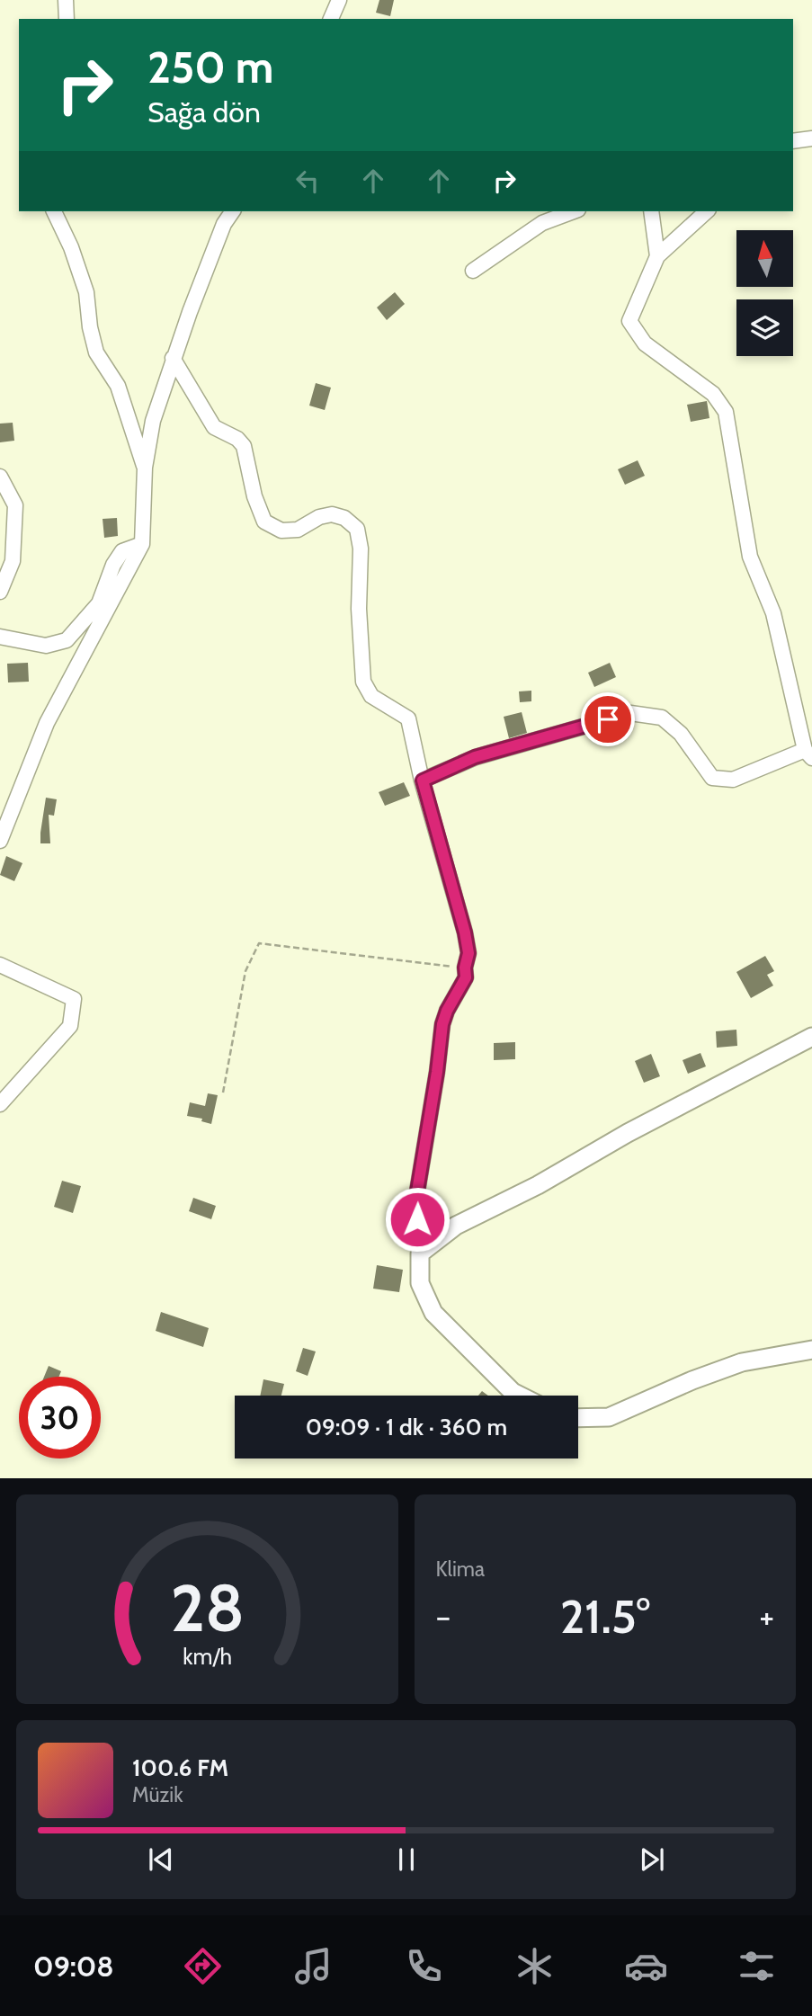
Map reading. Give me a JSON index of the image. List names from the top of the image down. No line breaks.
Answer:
{"north":"top","page":{"turn":["250 m","Sağa dön"],"limit":"30","trip":"09:09 · 1 dk · 360 m","tile":"Klima","heat":["−","21.5°","+"],"song":["100.6 FM","Müzik"],"tabs":"09:08","gauge":["28","km/h"]}}
